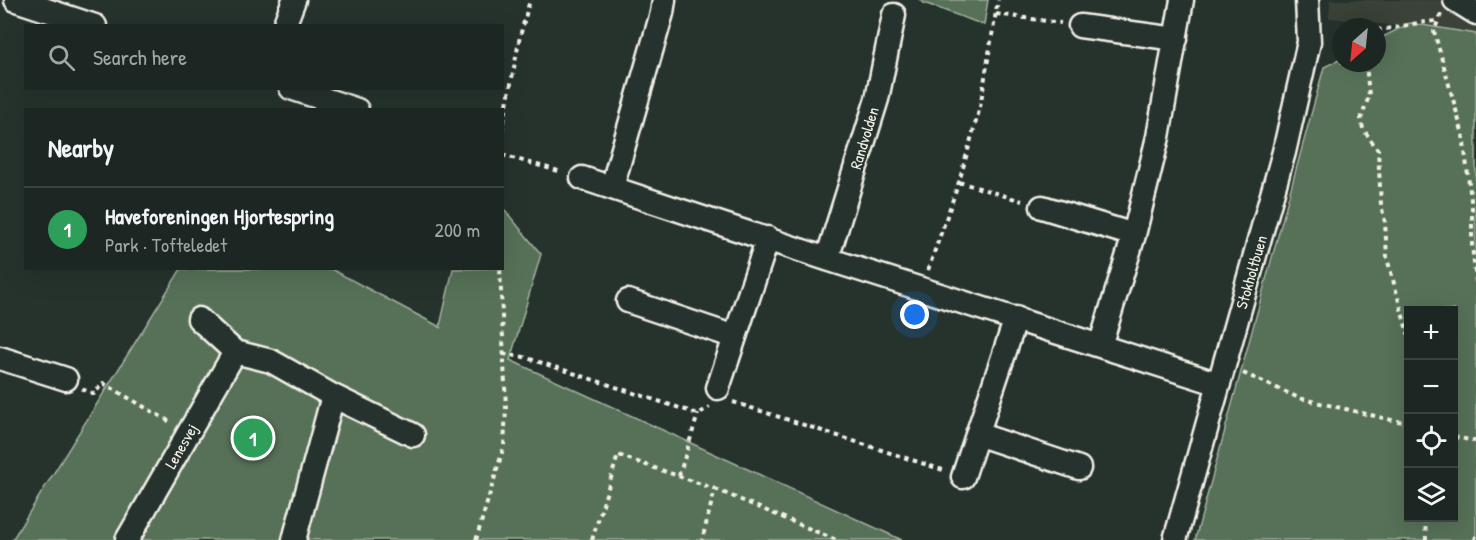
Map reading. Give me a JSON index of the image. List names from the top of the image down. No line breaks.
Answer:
{"streets":{"street":["Randvolden","Stokholtbuen","Lenesvej"]},"north":"bottom left","page":{"search":"Search here","heading":"Nearby","list":[{"mark":"1","name":"Haveforeningen Hjortespring","note":"Park · Tofteledet","value":"200 m"}],"map_buttons":["+","−"],"pins":"1"}}
